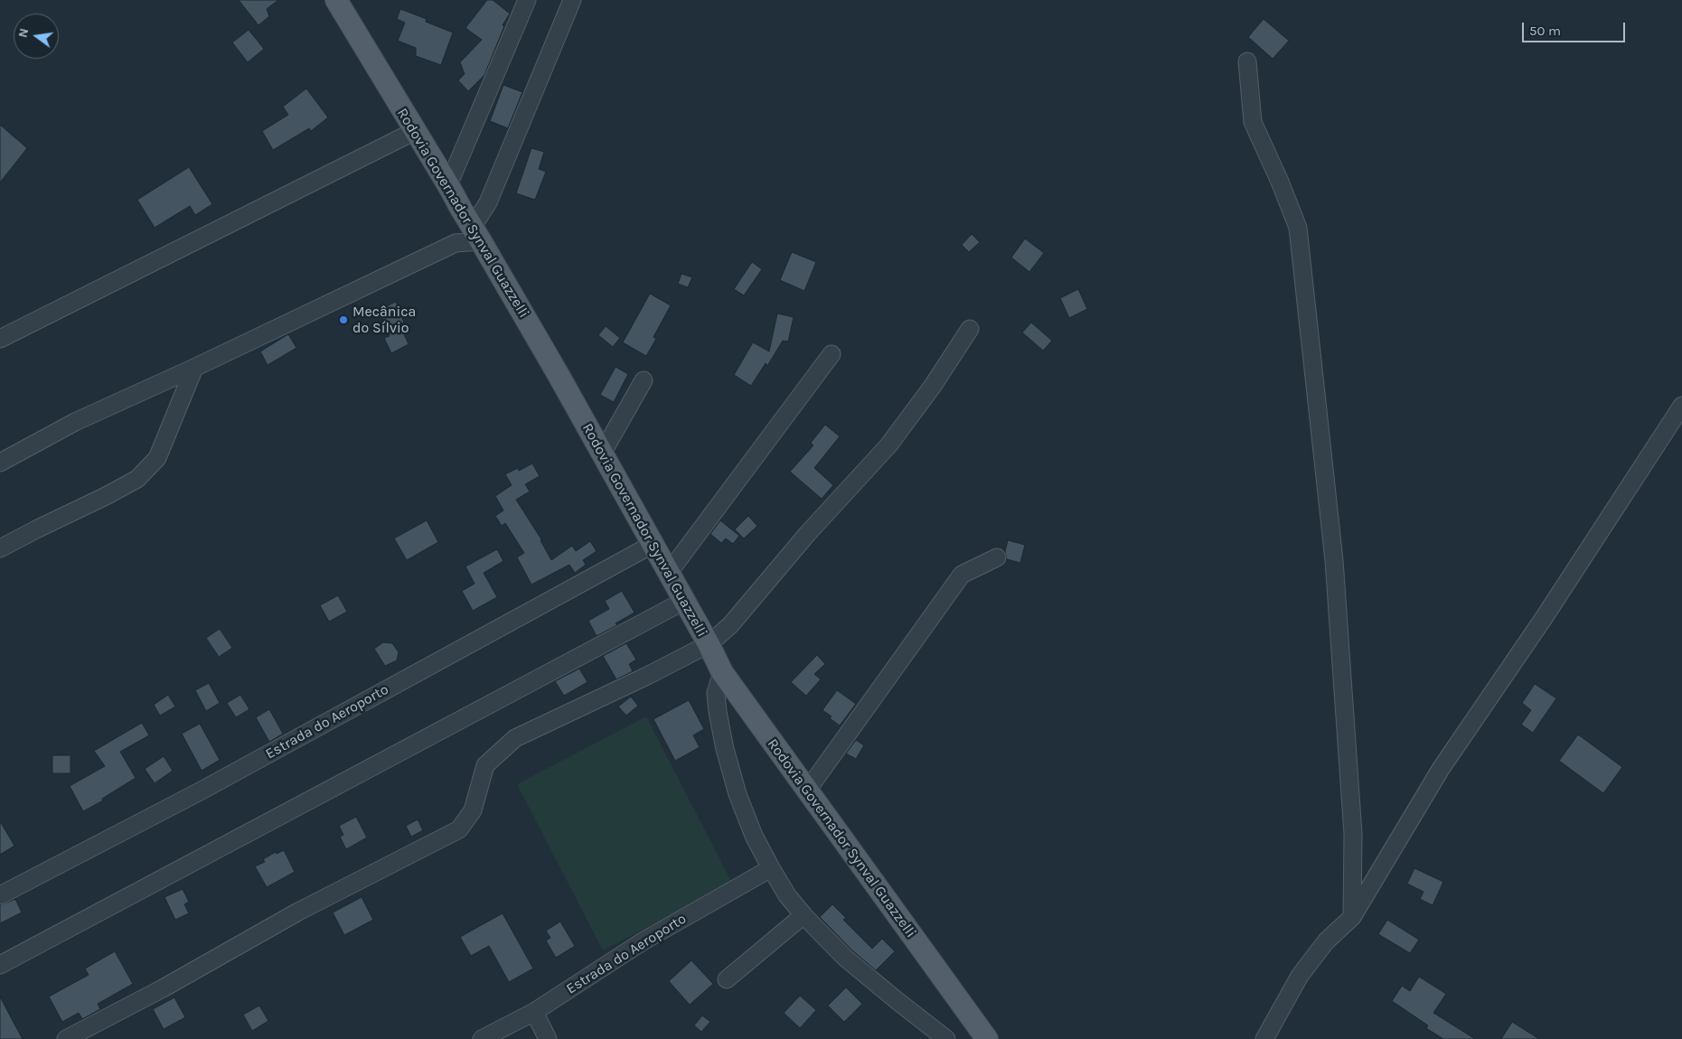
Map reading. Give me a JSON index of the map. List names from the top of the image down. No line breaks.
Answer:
{"streets":{"main road":["Rodovia Governador Synval Guazzelli"],"street":["Estrada do Aeroporto"]},"crossings":[["Rodovia Governador Synval Guazzelli","Estrada do Aeroporto"]],"places":["Mecânica do Sílvio"],"scale_bar":"50 m","north":"left"}
